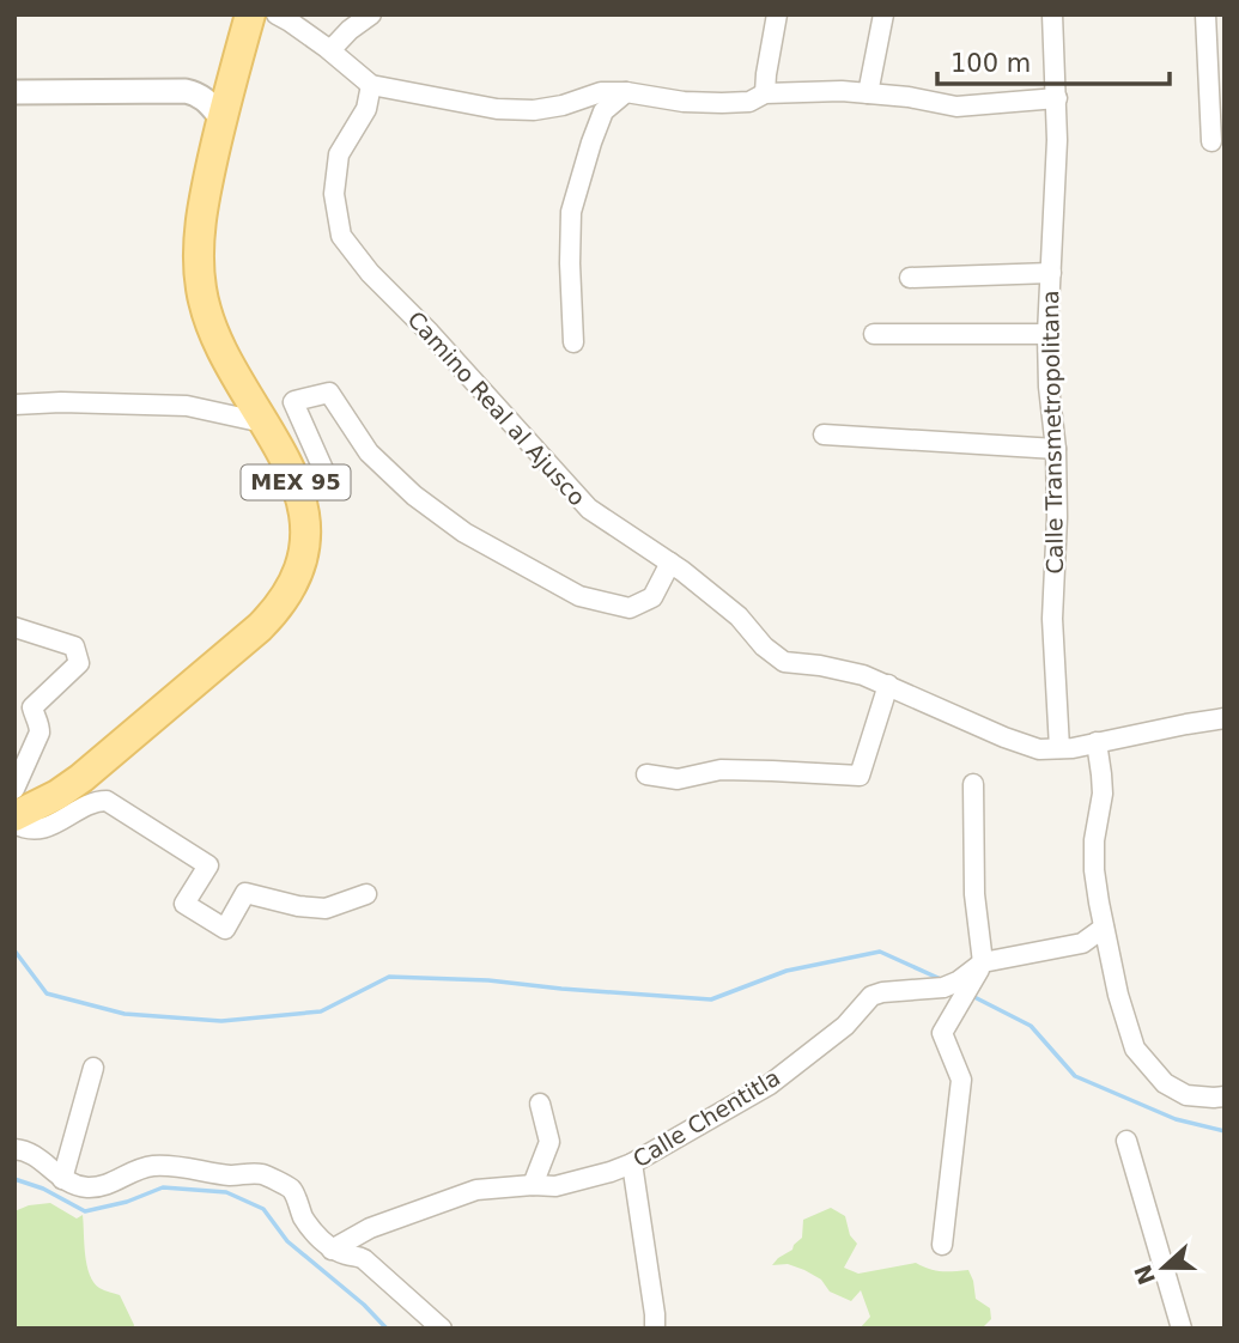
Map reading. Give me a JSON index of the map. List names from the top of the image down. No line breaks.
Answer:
{"streets":{"main road":["MEX 95"],"street":["Camino Real al Ajusco","Calle Transmetropolitana","Calle Chentitla"]},"crossings":[["Camino Real al Ajusco","Calle Transmetropolitana"]],"scale_bar":"100 m","north":"left"}
